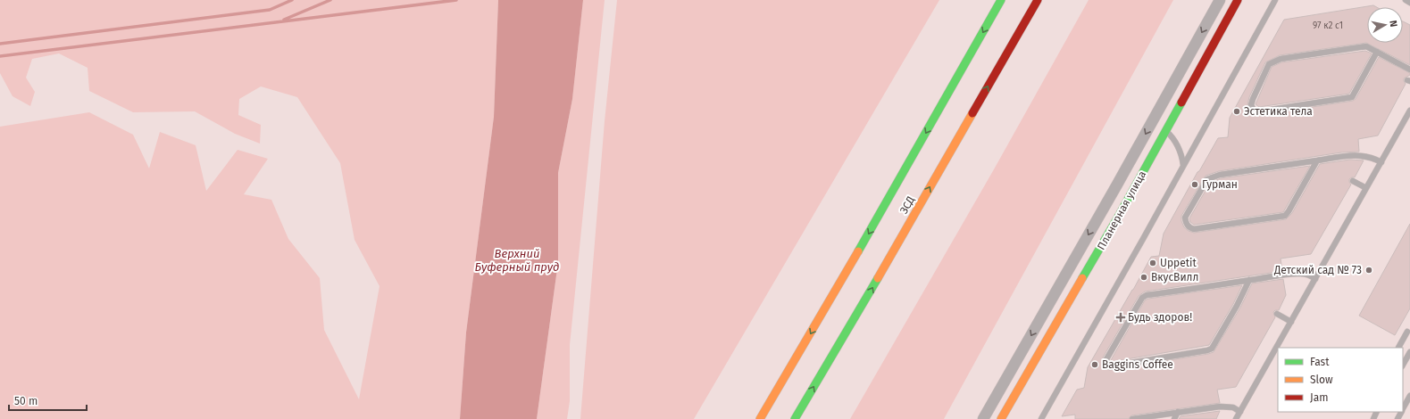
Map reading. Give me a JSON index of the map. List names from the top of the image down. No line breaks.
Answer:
{"streets":{"main road":["ЗСД","Планерная улица"]},"one_way":["Планерная улица"],"water":["Верхний Буферный пруд"],"places":{"other":["Эстетика тела","Гурман","Uppetit","Детский сад № 73","ВкусВилл","Baggins Coffee"],"health":["Будь здоров!"]},"house_numbers":["97 к2 с1"],"legend":["Fast","Slow","Jam"],"scale_bar":"50 m","north":"right"}
